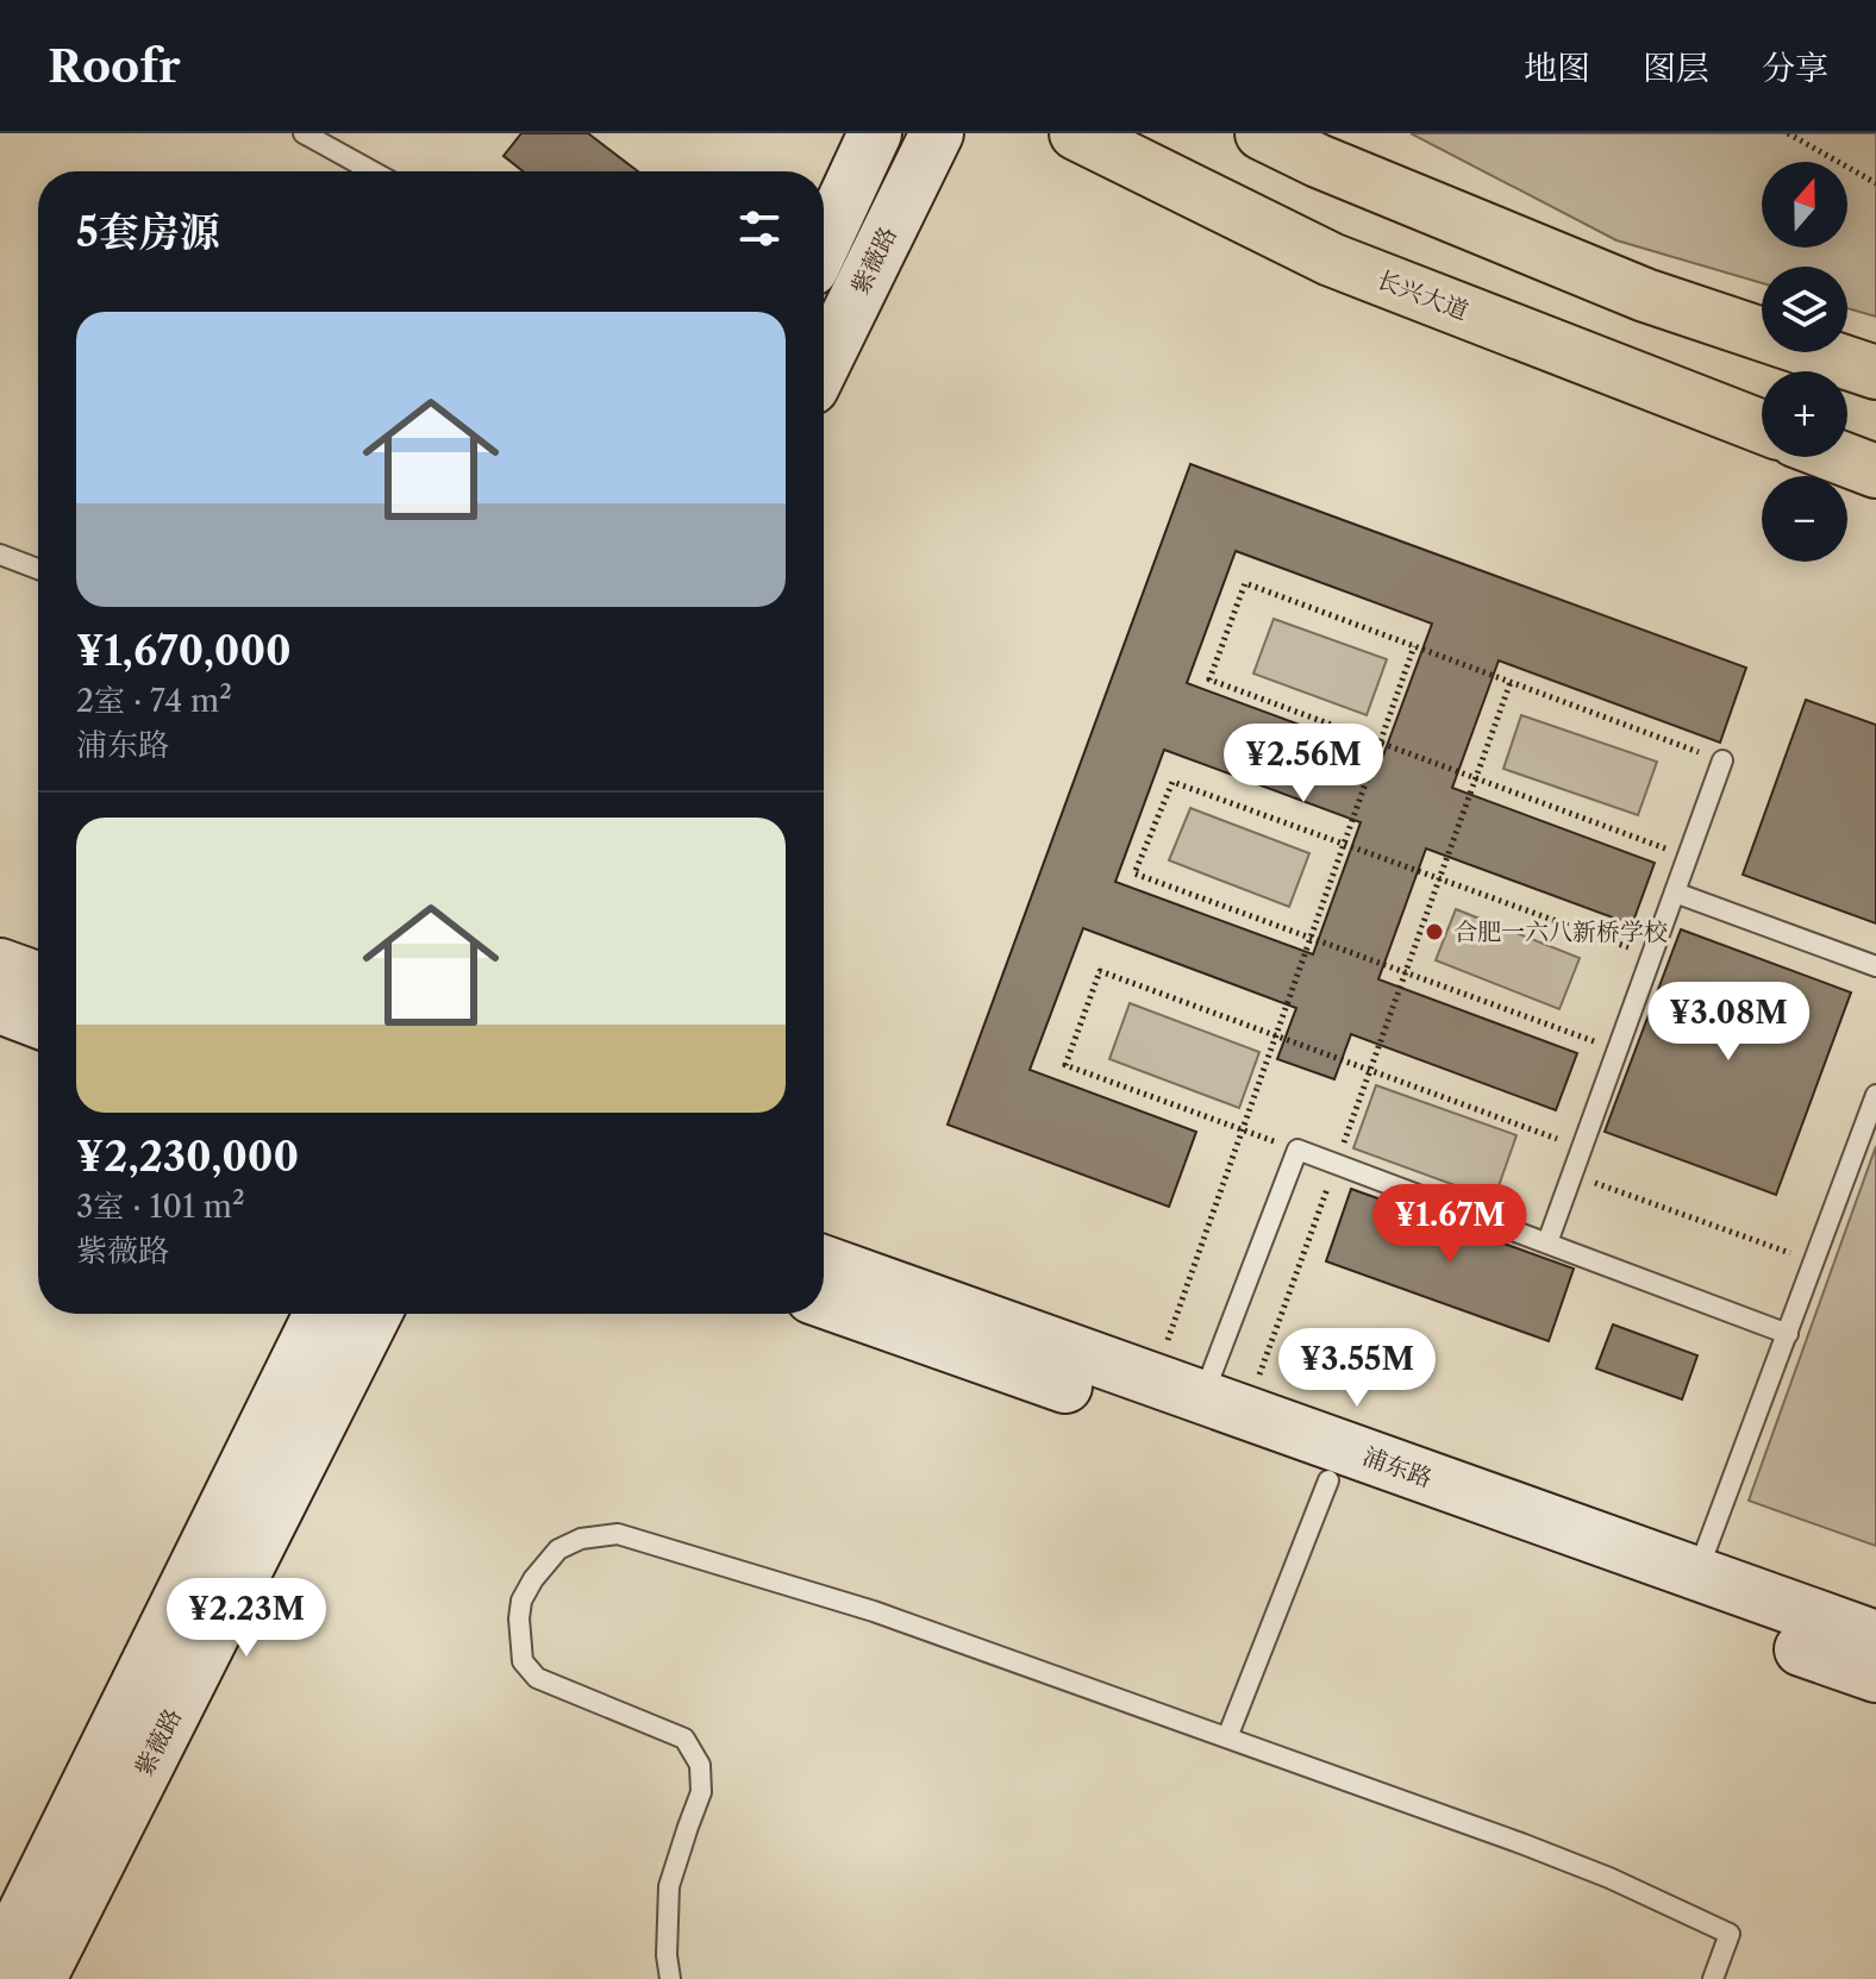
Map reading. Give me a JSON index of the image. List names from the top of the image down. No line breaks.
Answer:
{"streets":{"main road":["长兴大道"],"street":["紫薇路","浦东路"]},"places":["合肥一六八新桥学校"],"north":"top","page":{"header":"Roofr","nav":["地图","图层","分享"],"map_buttons":["+","−"],"heading":"5套房源","list":[{"name":"¥1,670,000","note":"2室 · 74 m² · 浦东路"},{"name":"¥2,230,000","note":"3室 · 101 m² · 紫薇路"}],"price":["¥2.56M","¥3.08M","¥1.67M","¥3.55M","¥2.23M"]}}
